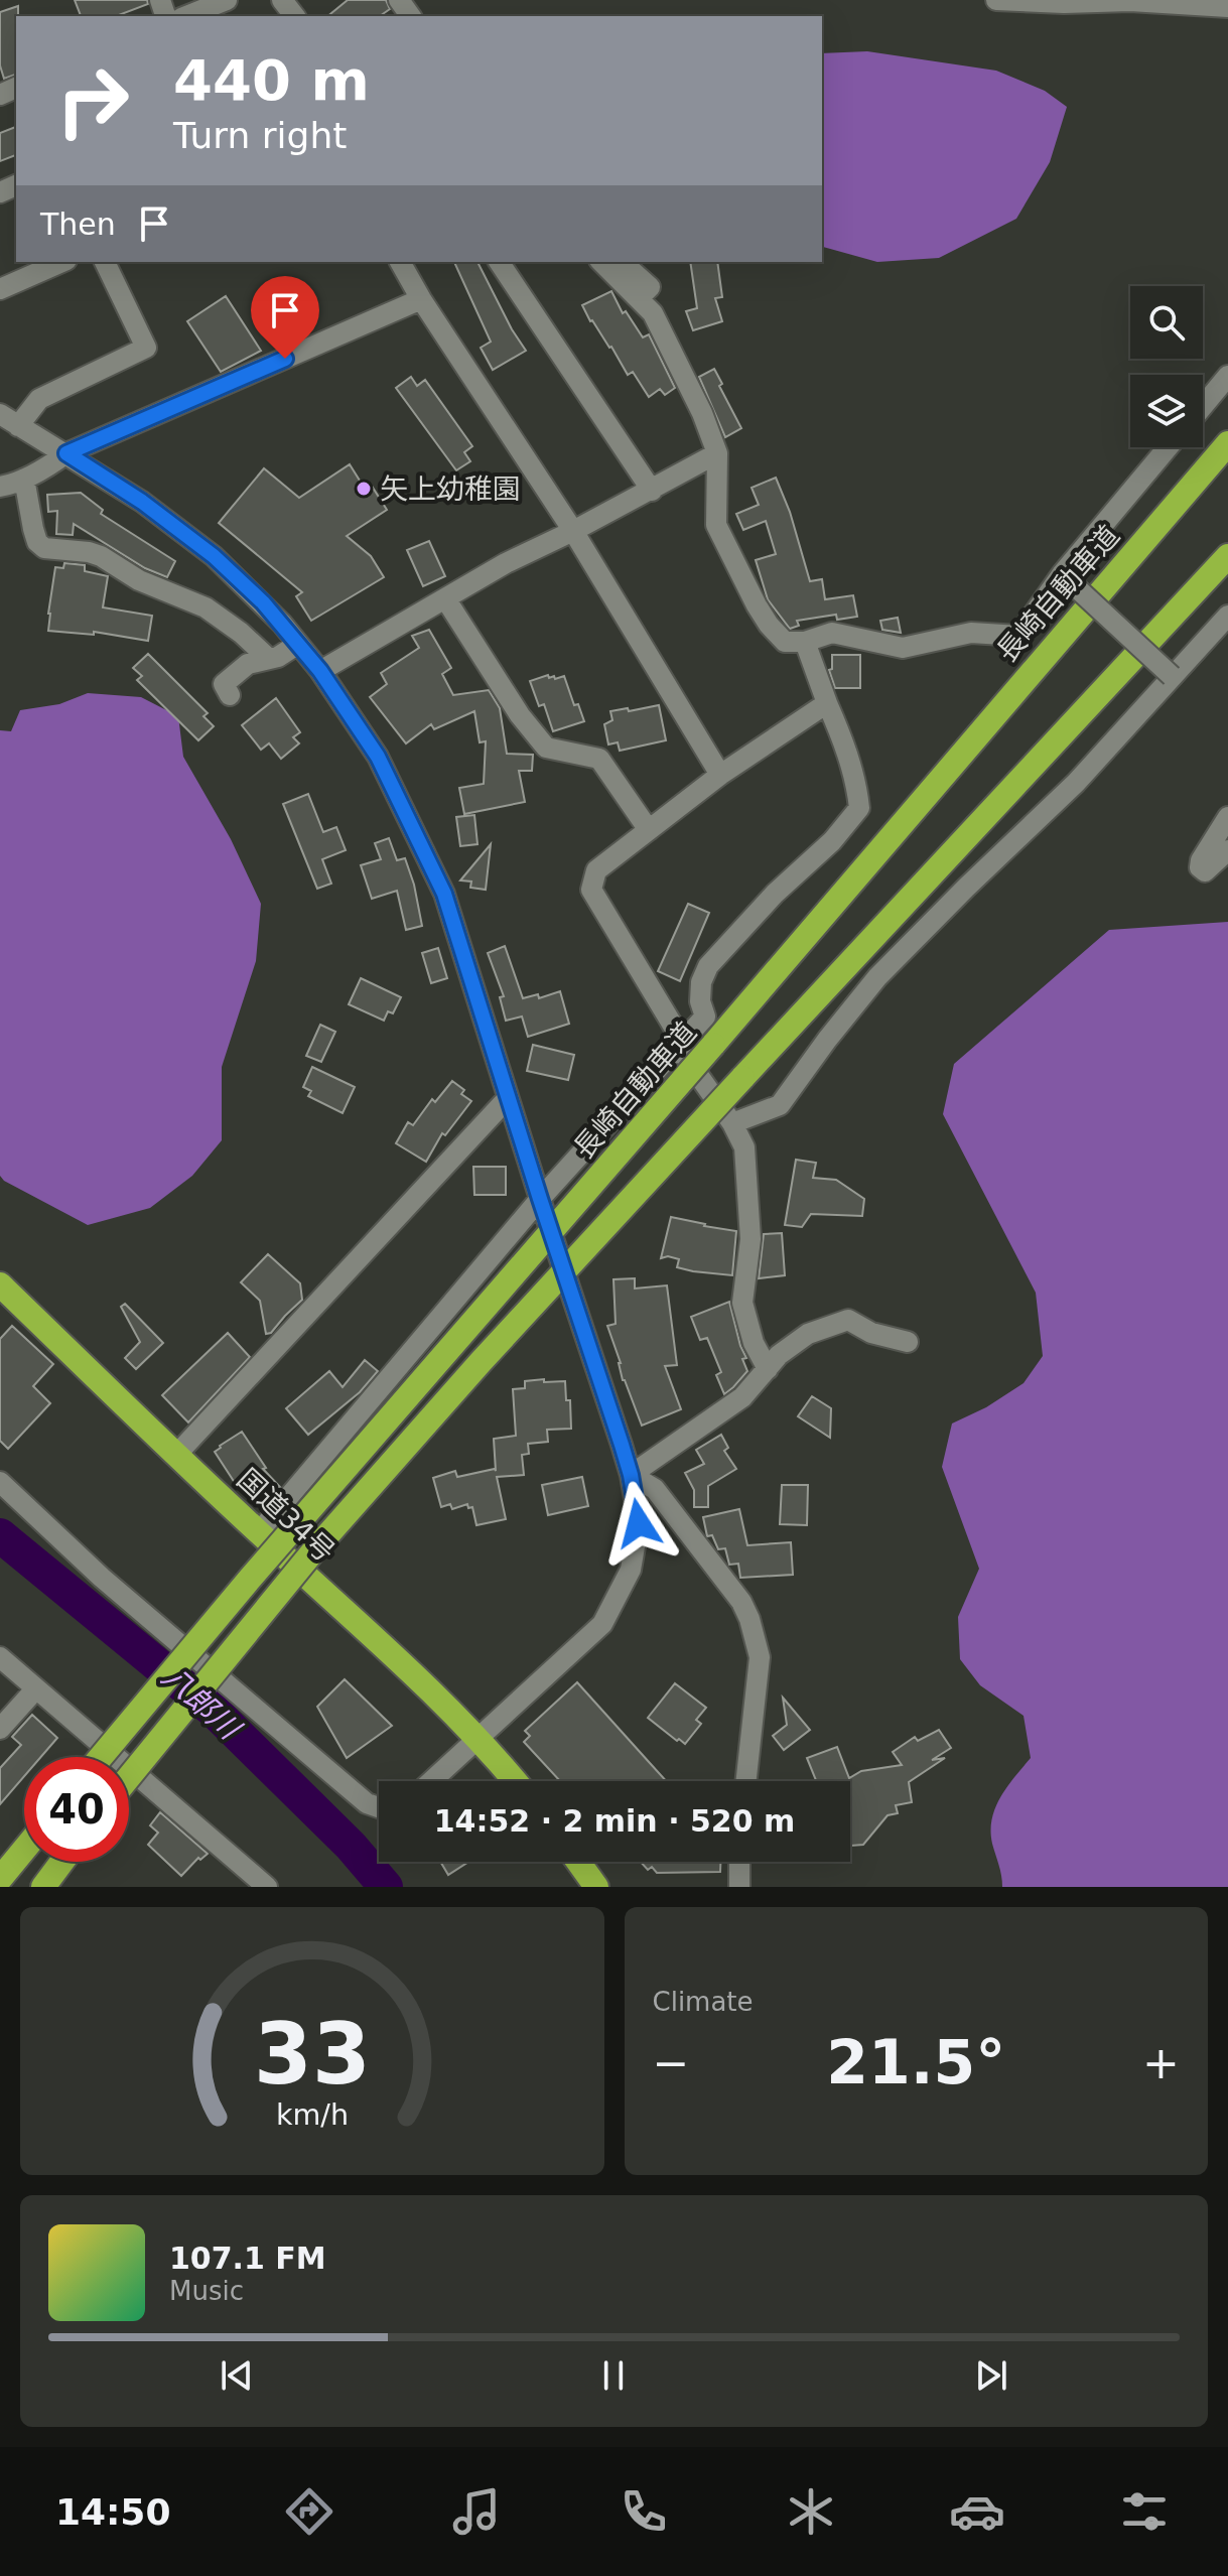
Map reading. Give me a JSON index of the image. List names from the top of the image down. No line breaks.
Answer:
{"streets":{"highway":["長崎自動車道","国道34号"]},"water":["八郎川"],"places":["矢上幼稚園"],"page":{"turn":["440 m","Turn right"],"then":"Then","limit":"40","trip":"14:52 · 2 min · 520 m","tile":"Climate","heat":["−","21.5°","+"],"song":["107.1 FM","Music"],"tabs":"14:50","gauge":["33","km/h"]}}
